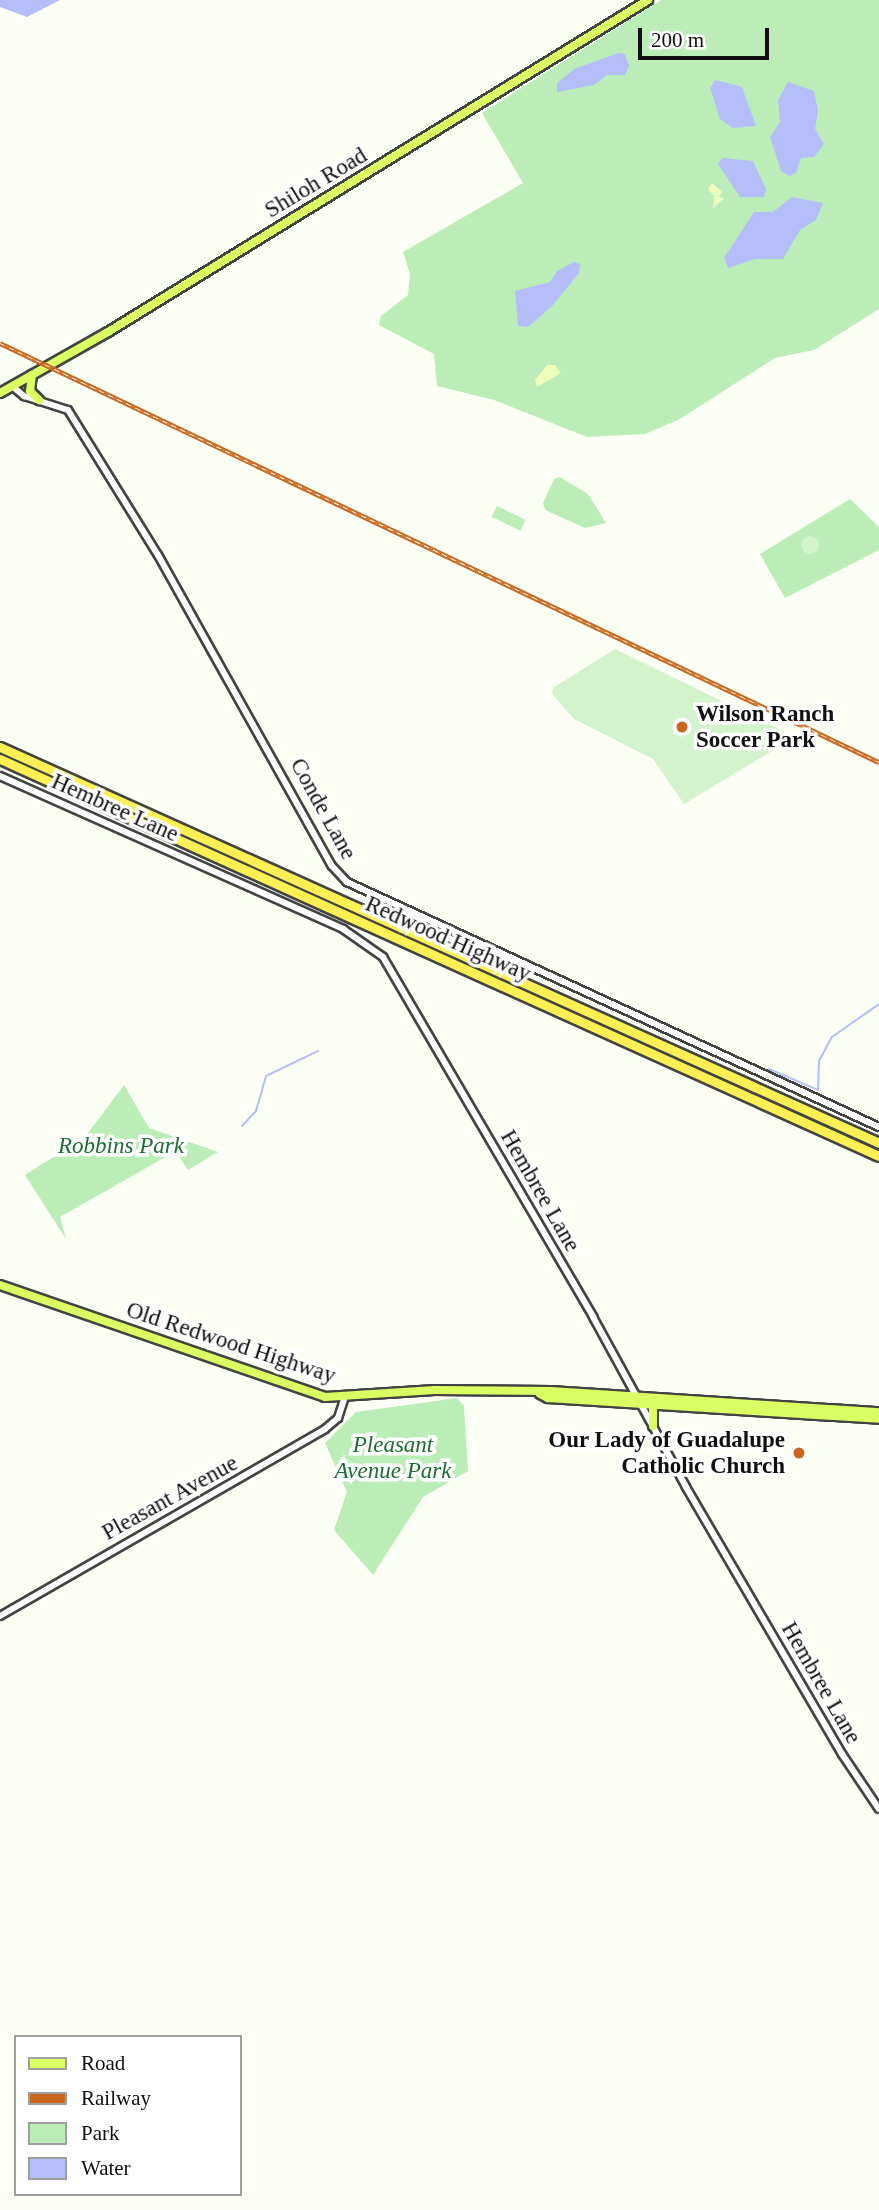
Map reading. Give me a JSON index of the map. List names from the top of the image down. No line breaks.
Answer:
{"streets":{"highway":["Redwood Highway"],"main road":["Shiloh Road","Old Redwood Highway"],"street":["Hembree Lane","Conde Lane","Pleasant Avenue"]},"crossings":[["Shiloh Road","Conde Lane"],["Hembree Lane","Old Redwood Highway"],["Old Redwood Highway","Pleasant Avenue"]],"parks":["Robbins Park","Pleasant Avenue Park"],"places":["Wilson Ranch Soccer Park","Our Lady of Guadalupe Catholic Church"],"legend":["Road","Railway","Park","Water"],"scale_bar":"200 m"}
